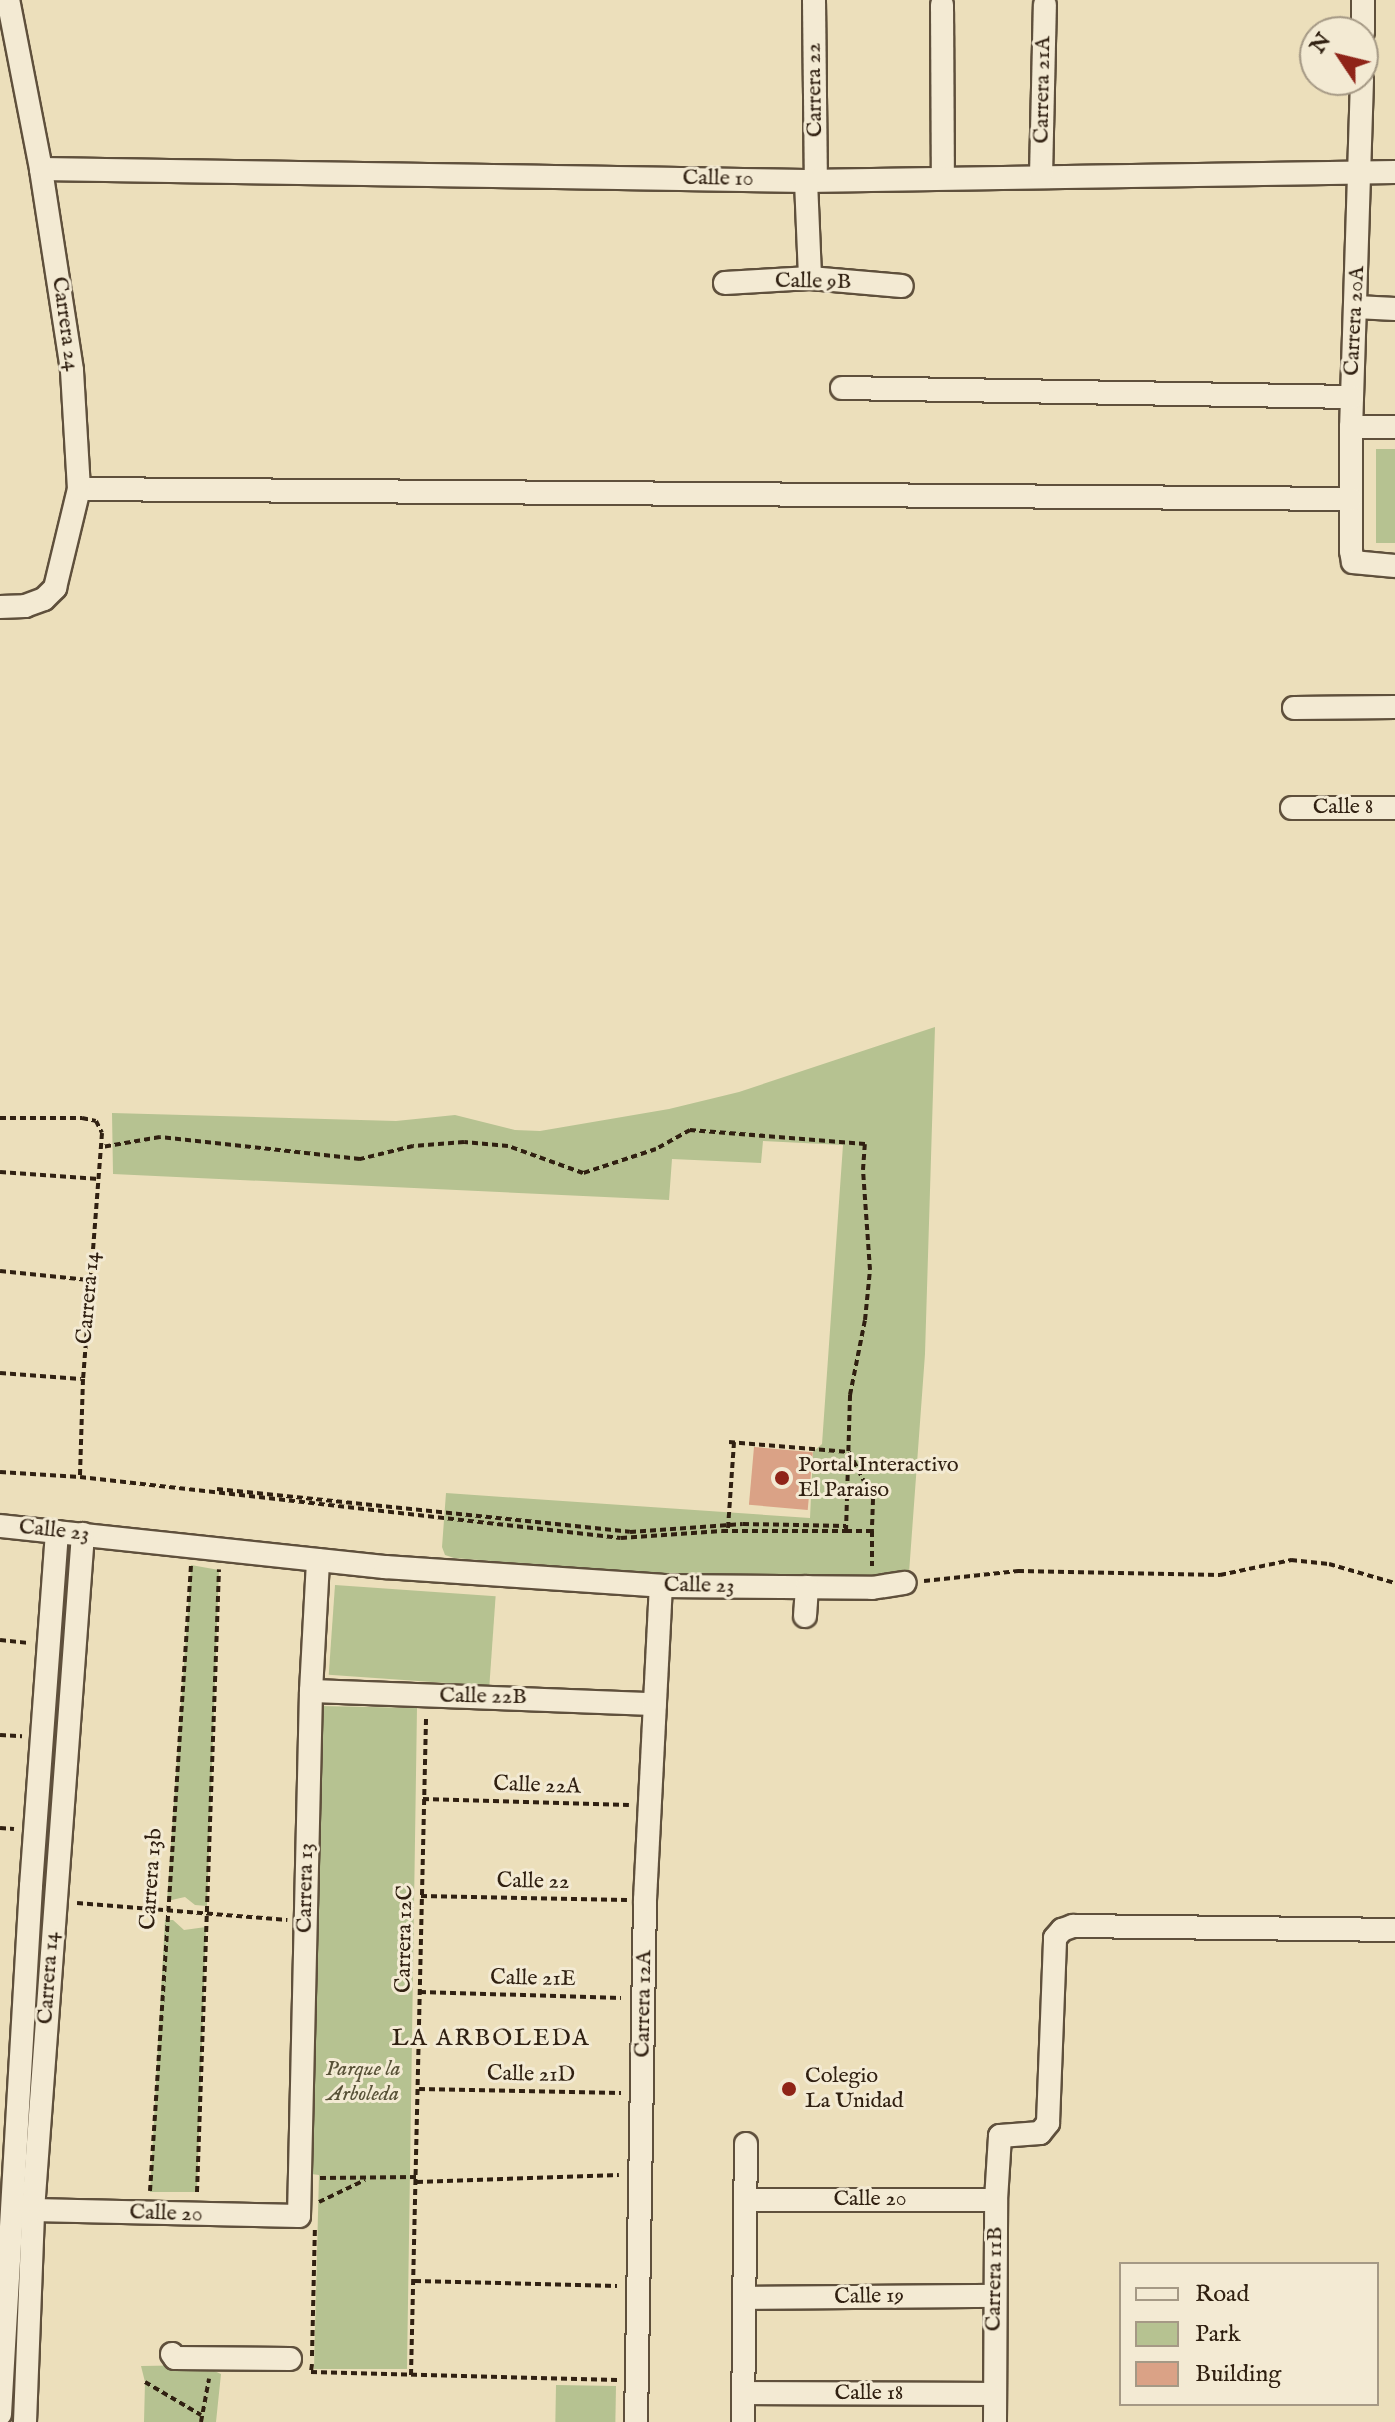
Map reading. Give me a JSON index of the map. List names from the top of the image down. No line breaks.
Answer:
{"streets":{"street":["Carrera 22","Carrera 21A","Calle 10","Calle 9B","Carrera 20A","Carrera 24","Calle 8","Carrera 14","Calle 23","Calle 22B","Carrera 13","Carrera 12A","Calle 20","Carrera 11B","Calle 19","Calle 18"],"path":["Calle 22A","Carrera 13b","Calle 22","Carrera 12C","Calle 21E","Calle 21D"]},"crossings":[["Carrera 22","Calle 10"],["Carrera 22","Calle 9B"],["Carrera 21A","Calle 10"],["Calle 10","Carrera 20A"],["Calle 10","Carrera 24"],["Carrera 14","Calle 23"],["Carrera 14","Calle 20"],["Calle 23","Carrera 13b"],["Calle 23","Carrera 13"],["Calle 23","Carrera 12A"],["Calle 22B","Carrera 13"],["Calle 22B","Carrera 12C"],["Calle 22B","Carrera 12A"],["Calle 22A","Carrera 12C"],["Calle 22A","Carrera 12A"],["Carrera 13b","Calle 20"],["Calle 22","Carrera 12C"],["Calle 22","Carrera 12A"],["Carrera 13","Calle 20"],["Carrera 12C","Calle 21E"],["Carrera 12C","Calle 21D"],["Calle 21E","Carrera 12A"],["Carrera 12A","Calle 21D"],["Calle 20","Carrera 11B"],["Carrera 11B","Calle 19"],["Carrera 11B","Calle 18"]],"districts":["LA ARBOLEDA"],"parks":["Parque la Arboleda"],"places":["Portal Interactivo El Paraiso","Colegio La Unidad"],"legend":["Road","Park","Building"],"north":"top left"}
